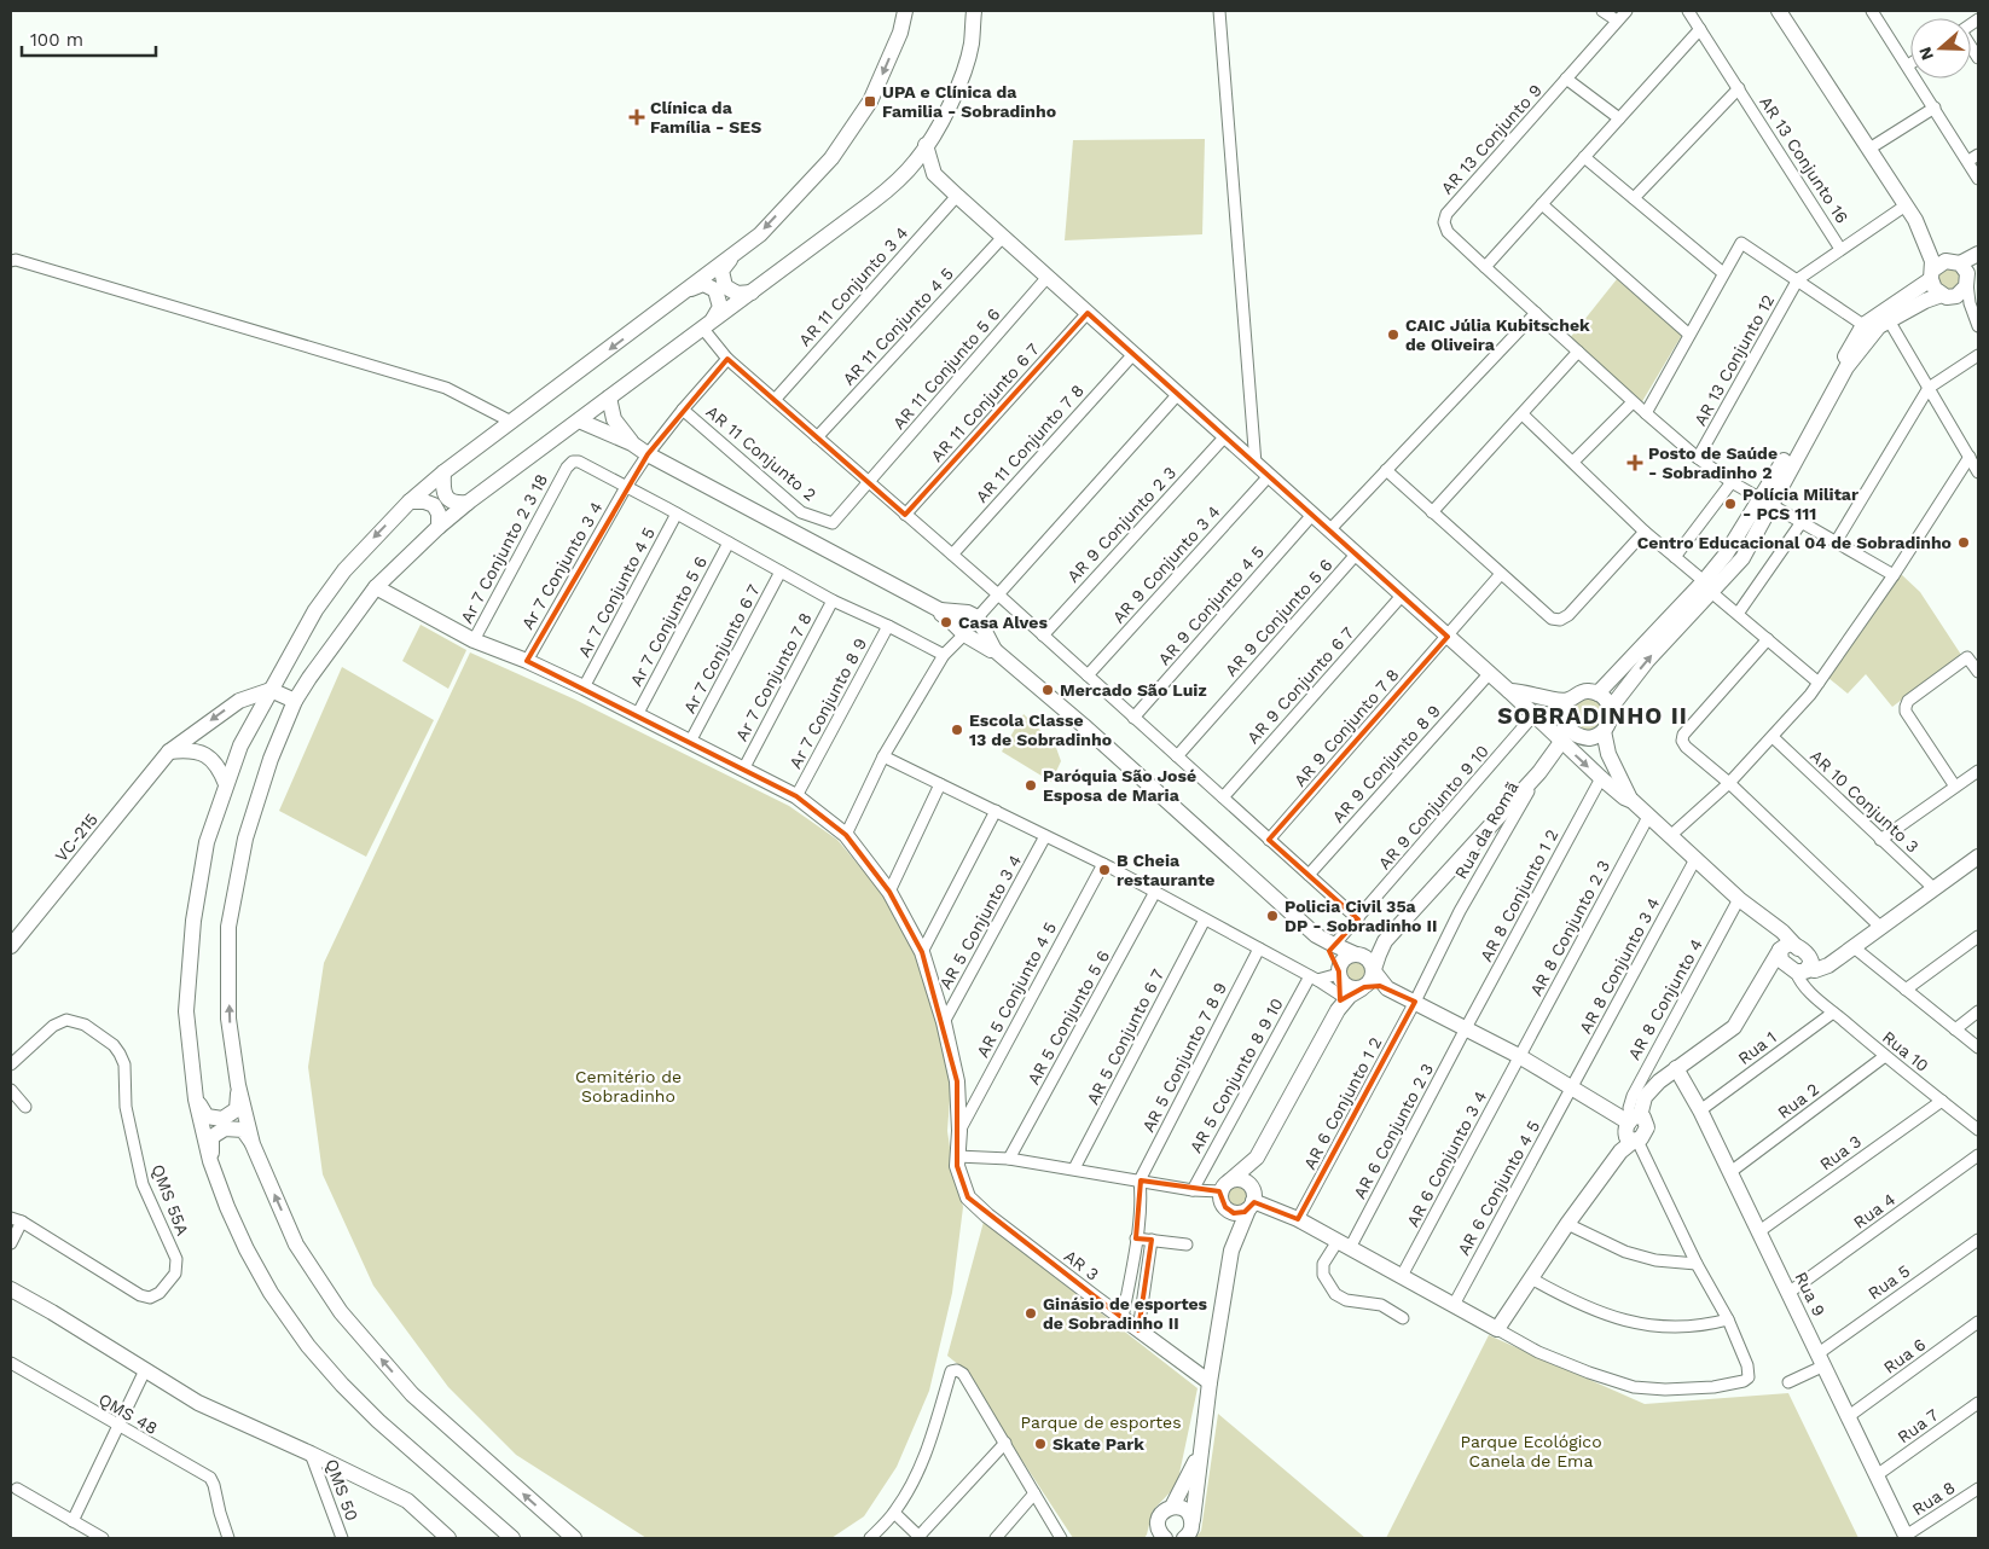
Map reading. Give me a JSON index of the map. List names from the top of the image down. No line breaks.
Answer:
{"streets":{"street":["AR 13 Conjunto 9","AR 13 Conjunto 16","AR 11 Conjunto 3 4","AR 11 Conjunto 4 5","AR 13 Conjunto 12","AR 11 Conjunto 5 6","AR 11 Conjunto 6 7","AR 11 Conjunto 7 8","AR 11 Conjunto 2","AR 9 Conjunto 2 3","Ar 7 Conjunto 2 3 18","AR 9 Conjunto 3 4","Ar 7 Conjunto 3 4","Ar 7 Conjunto 4 5","AR 9 Conjunto 4 5","AR 9 Conjunto 5 6","Ar 7 Conjunto 5 6","Ar 7 Conjunto 6 7","Ar 7 Conjunto 7 8","AR 9 Conjunto 6 7","Ar 7 Conjunto 8 9","AR 9 Conjunto 7 8","AR 9 Conjunto 8 9","AR 10 Conjunto 3","AR 9 Conjunto 9 10","Rua da Romã","VC-215","AR 8 Conjunto 1 2","AR 5 Conjunto 3 4","AR 8 Conjunto 2 3","AR 8 Conjunto 3 4","AR 5 Conjunto 4 5","AR 8 Conjunto 4","AR 5 Conjunto 5 6","AR 5 Conjunto 6 7","Rua 1","Rua 10","AR 5 Conjunto 7 8 9","AR 5 Conjunto 8 9 10","Rua 2","AR 6 Conjunto 1 2","AR 6 Conjunto 2 3","Rua 3","AR 6 Conjunto 3 4","AR 6 Conjunto 4 5","QMS 55A","Rua 4","AR 3","Rua 5","Rua 9","Rua 6","QMS 48","Rua 7","QMS 50","Rua 8"]},"crossings":[["AR 11 Conjunto 5 6","AR 11 Conjunto 2"],["AR 11 Conjunto 2","Ar 7 Conjunto 3 4"],["Ar 7 Conjunto 2 3 18","Ar 7 Conjunto 3 4"],["Ar 7 Conjunto 2 3 18","AR 3"],["Ar 7 Conjunto 3 4","AR 3"],["Ar 7 Conjunto 4 5","AR 3"],["Ar 7 Conjunto 5 6","AR 3"],["Ar 7 Conjunto 6 7","AR 3"],["Ar 7 Conjunto 7 8","AR 3"],["Ar 7 Conjunto 8 9","AR 3"],["Rua da Romã","AR 6 Conjunto 1 2"],["AR 8 Conjunto 1 2","AR 6 Conjunto 2 3"],["AR 5 Conjunto 3 4","AR 3"],["AR 8 Conjunto 2 3","AR 6 Conjunto 3 4"],["AR 8 Conjunto 3 4","AR 6 Conjunto 4 5"],["AR 5 Conjunto 4 5","AR 3"],["Rua 1","Rua 10"],["Rua 1","Rua 9"],["Rua 10","Rua 2"],["Rua 10","Rua 3"],["Rua 2","Rua 9"],["Rua 3","Rua 9"],["Rua 4","Rua 9"],["Rua 5","Rua 9"],["Rua 9","Rua 6"],["Rua 9","Rua 7"],["Rua 9","Rua 8"]],"districts":["SOBRADINHO II"],"parks":["Cemitério de Sobradinho","Parque de esportes","Parque Ecológico Canela de Ema"],"places":{"transit":["UPA e Clínica da Familia - Sobradinho"],"health":["Clínica da Família - SES","Posto de Saúde - Sobradinho 2"],"other":["CAIC Júlia Kubitschek de Oliveira","Polícia Militar - PCS 111","Centro Educacional 04 de Sobradinho","Casa Alves","Mercado São Luiz","Escola Classe 13 de Sobradinho","Paróquia São José Esposa de Maria","B Cheia restaurante","Policia Civil 35a DP - Sobradinho II","Ginásio de esportes de Sobradinho II","Skate Park"]},"scale_bar":"100 m","north":"left"}
